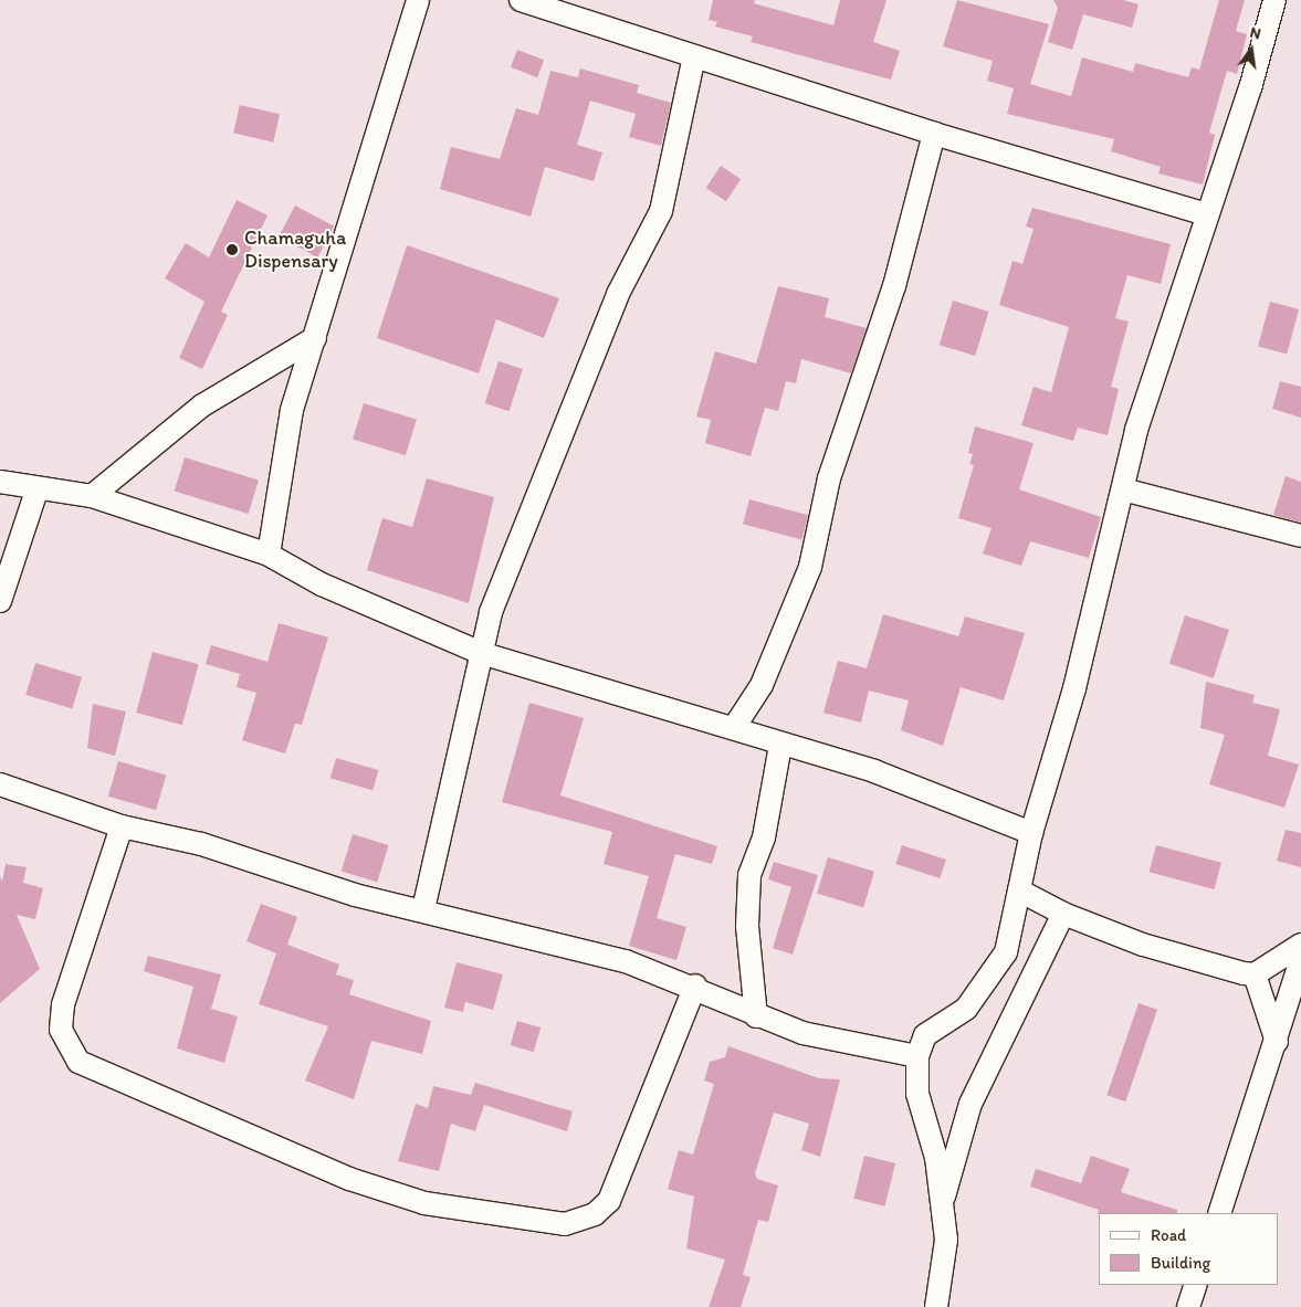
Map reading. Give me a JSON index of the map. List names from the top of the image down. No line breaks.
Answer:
{"places":["Chamaguha Dispensary"],"legend":["Road","Building"],"north":"top"}
